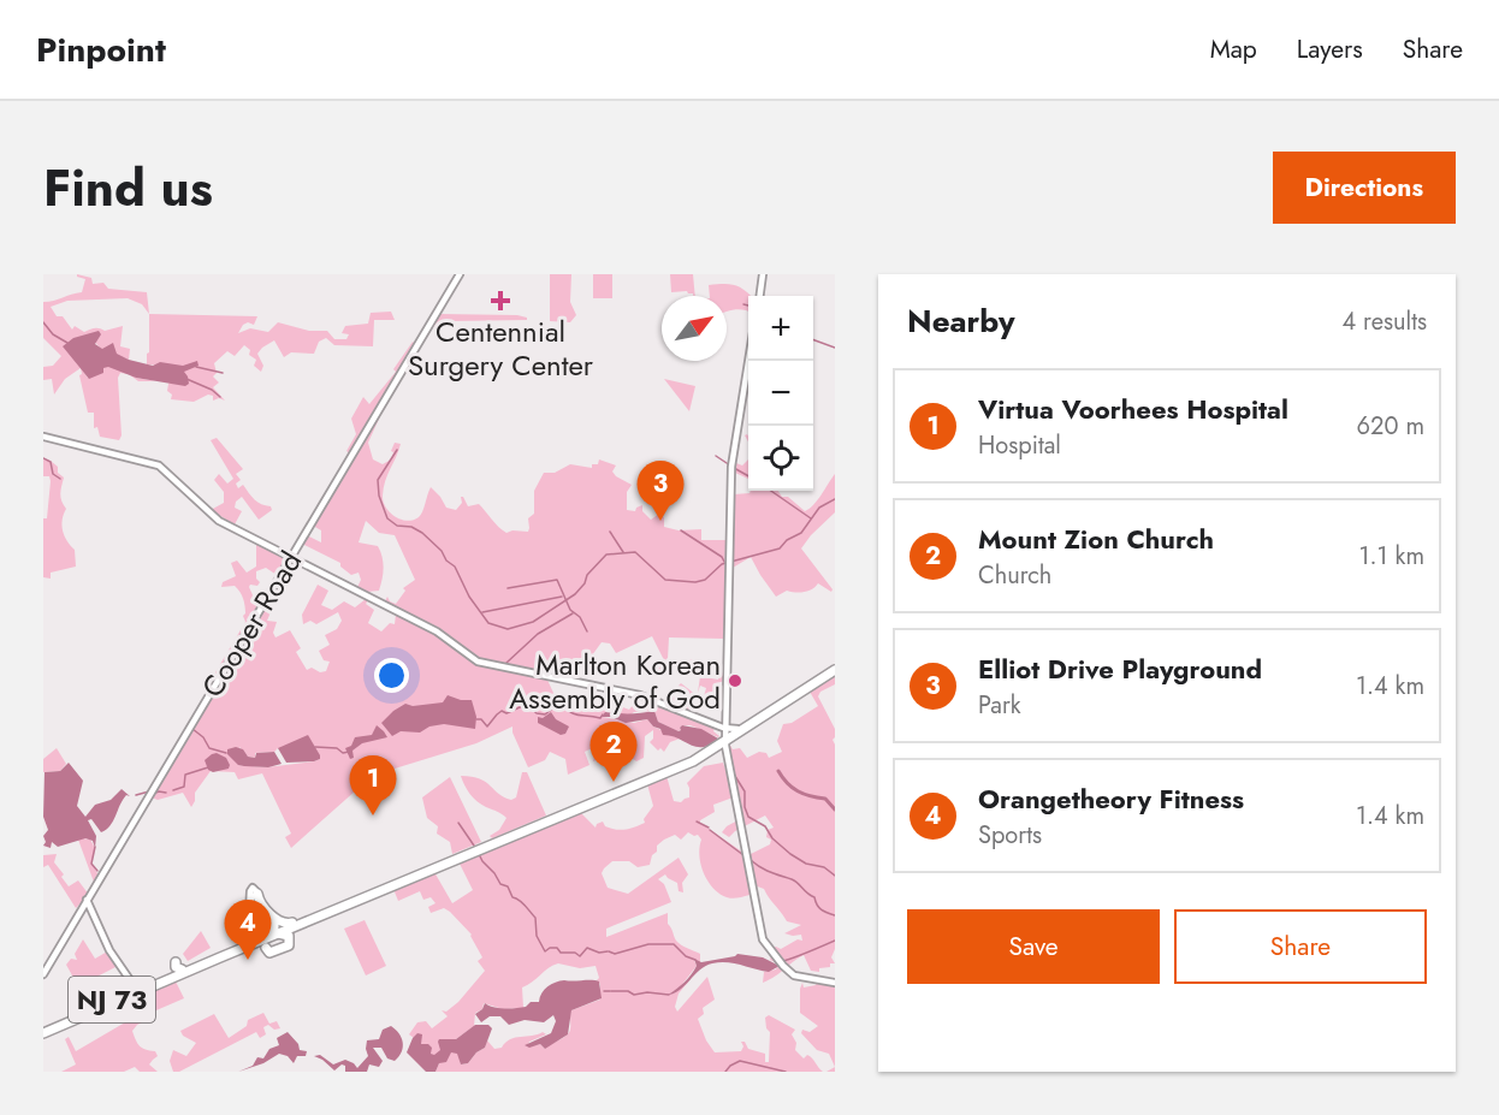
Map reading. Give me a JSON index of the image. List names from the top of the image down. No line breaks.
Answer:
{"streets":{"highway":["NJ 73"],"street":["Cooper Road"]},"places":{"health":["Centennial Surgery Center"],"other":["Marlton Korean Assembly of God"]},"north":"top right","page":{"header":"Pinpoint","nav":["Map","Layers","Share"],"title":"Find us","buttons":["Directions",["Save","Share"]],"heading":["Nearby","4 results"],"map_buttons":["+","−"],"list":[{"mark":"1","name":"Virtua Voorhees Hospital","note":"Hospital","value":"620 m"},{"mark":"2","name":"Mount Zion Church","note":"Church","value":"1.1 km"},{"mark":"3","name":"Elliot Drive Playground","note":"Park","value":"1.4 km"},{"mark":"4","name":"Orangetheory Fitness","note":"Sports","value":"1.4 km"}],"pins":["3","2","1","4"]}}
